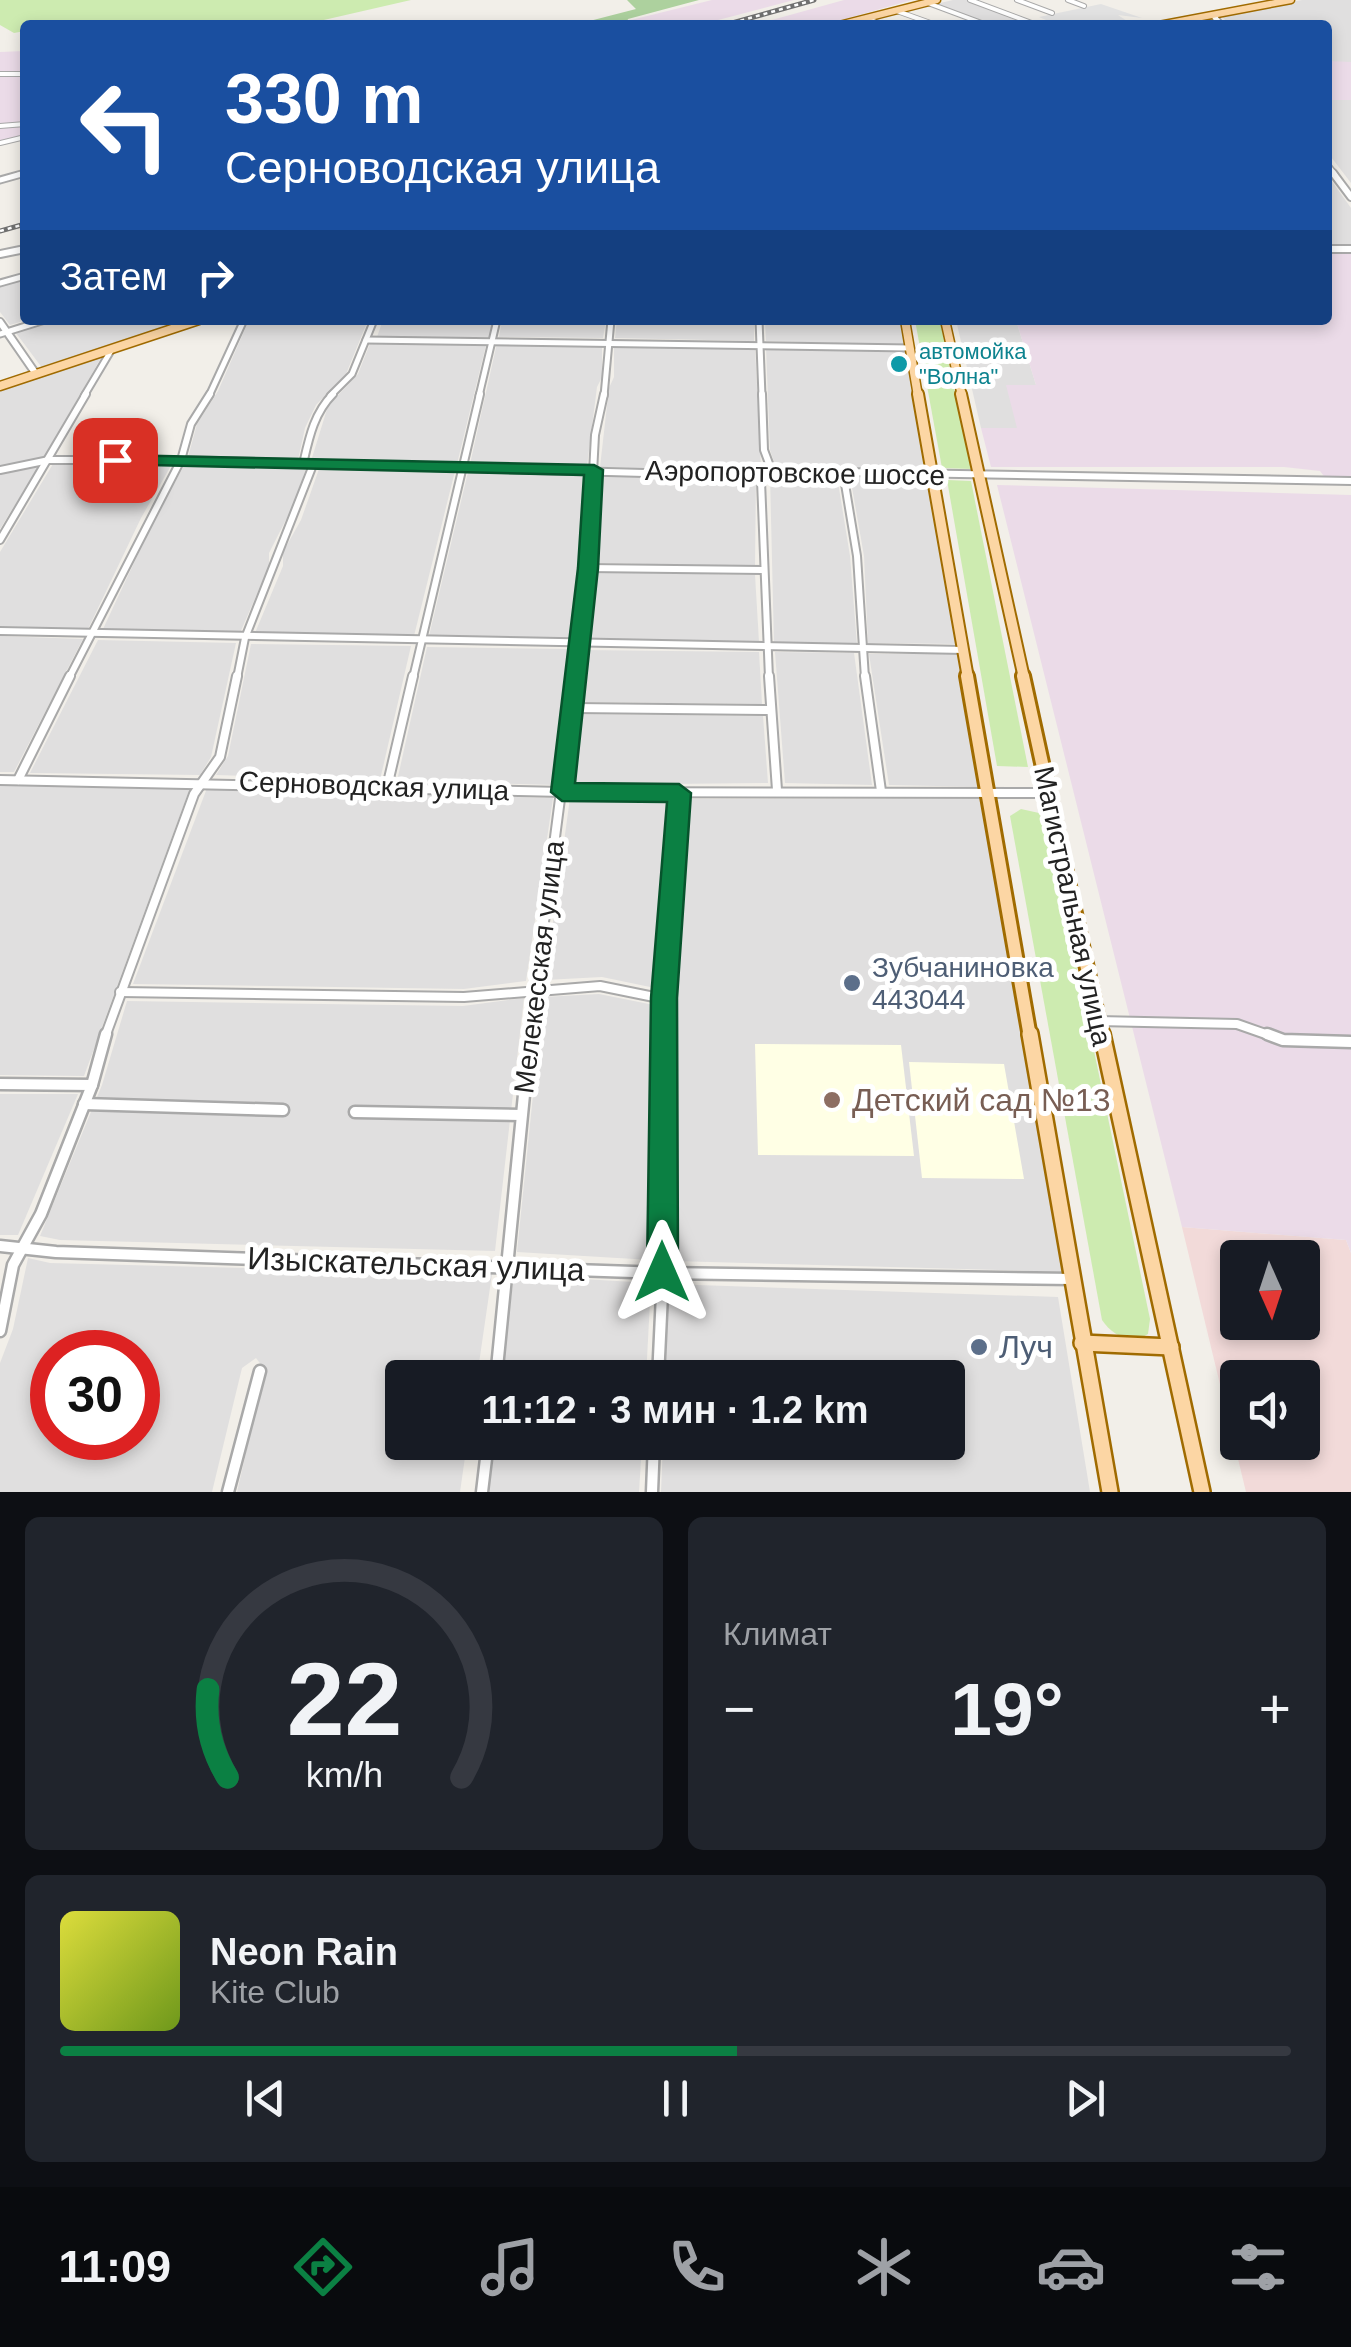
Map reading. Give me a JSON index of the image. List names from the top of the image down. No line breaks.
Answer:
{"streets":{"main road":["Магистральная улица"],"street":["Аэропортовское шоссе","Серноводская улица","Мелекесская улица","Изыскательская улица"]},"crossings":[["Аэропортовское шоссе","Магистральная улица"],["Аэропортовское шоссе","Мелекесская улица"],["Серноводская улица","Магистральная улица"],["Серноводская улица","Мелекесская улица"],["Магистральная улица","Изыскательская улица"],["Мелекесская улица","Изыскательская улица"]],"places":["автомойка \"Волна\"","Зубчаниновка 443044","Детский сад №13","Луч"],"north":"bottom","page":{"turn":["330 m","Серноводская улица"],"then":"Затем","limit":"30","trip":"11:12 · 3 мин · 1.2 km","tile":"Климат","heat":["−","19°","+"],"song":["Neon Rain","Kite Club"],"tabs":"11:09","gauge":["22","km/h"]}}
